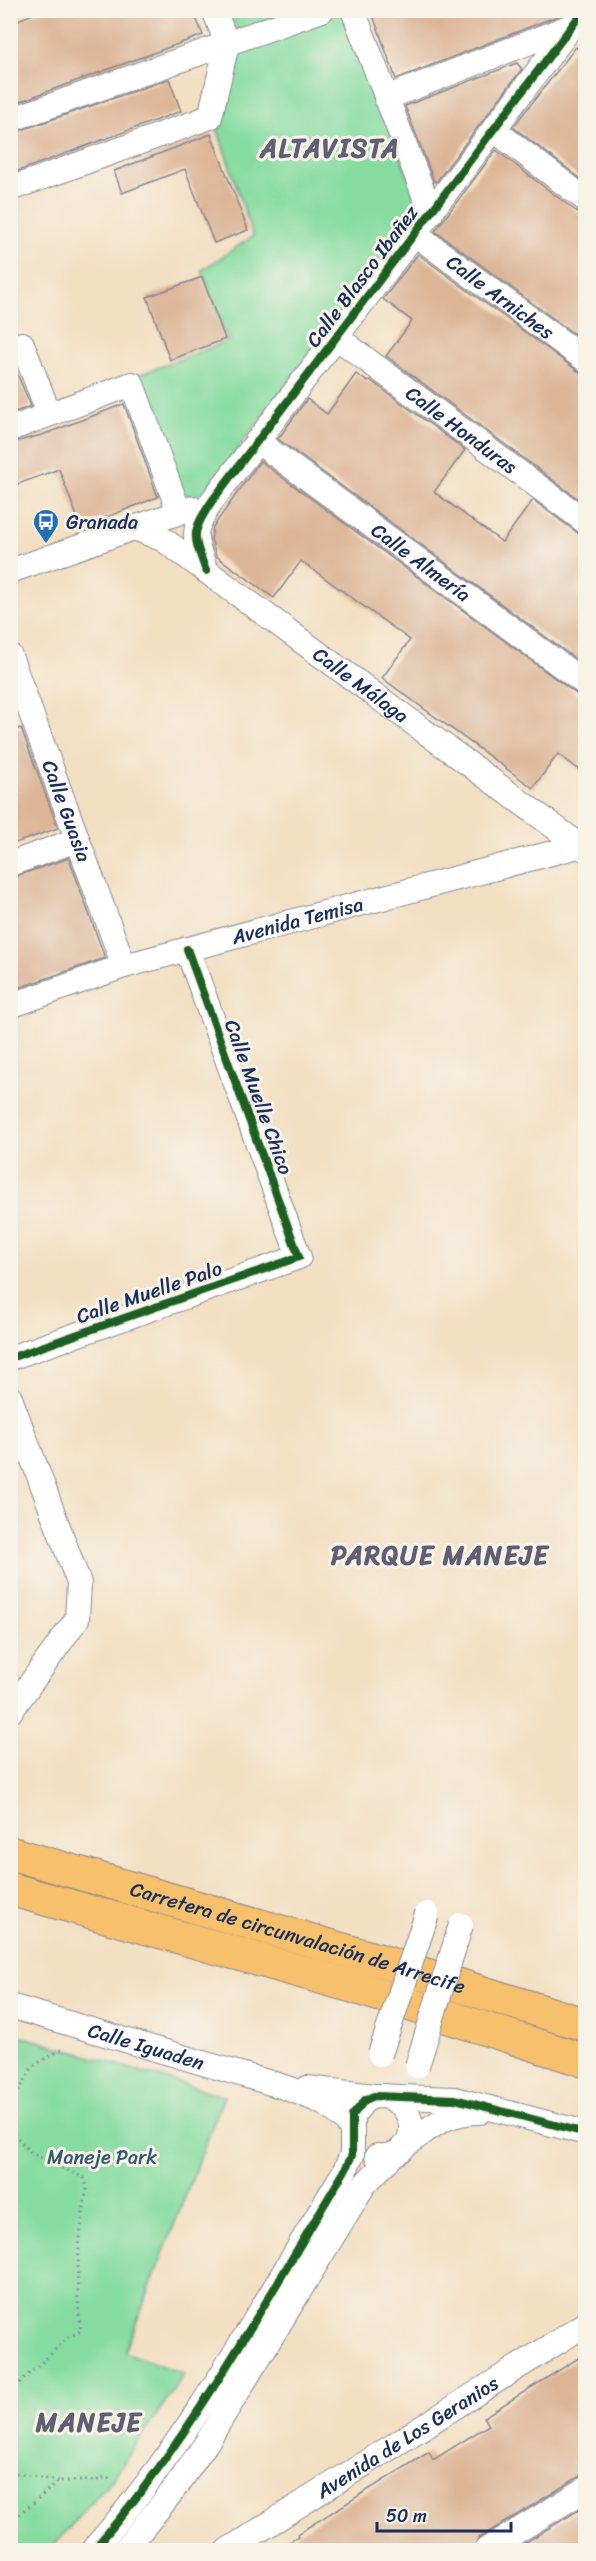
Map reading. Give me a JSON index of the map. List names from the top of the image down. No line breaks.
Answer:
{"streets":{"highway":["Carretera de circunvalación de Arrecife"],"street":["Calle Blasco Ibañez","Calle Arniches","Calle Honduras","Calle Almería","Calle Málaga","Calle Guasia","Avenida Temisa","Calle Muelle Chico","Calle Muelle Palo","Calle Iguaden","Avenida de Los Geranios"]},"crossings":[["Calle Blasco Ibañez","Calle Arniches"],["Calle Blasco Ibañez","Calle Honduras"],["Calle Blasco Ibañez","Calle Almería"],["Calle Blasco Ibañez","Calle Málaga"],["Calle Málaga","Avenida Temisa"],["Calle Guasia","Avenida Temisa"],["Avenida Temisa","Calle Muelle Chico"],["Calle Muelle Chico","Calle Muelle Palo"]],"districts":["ALTAVISTA","PARQUE MANEJE","MANEJE"],"parks":["Maneje Park"],"places":{"bus stop":["Granada"]},"scale_bar":"50 m"}
